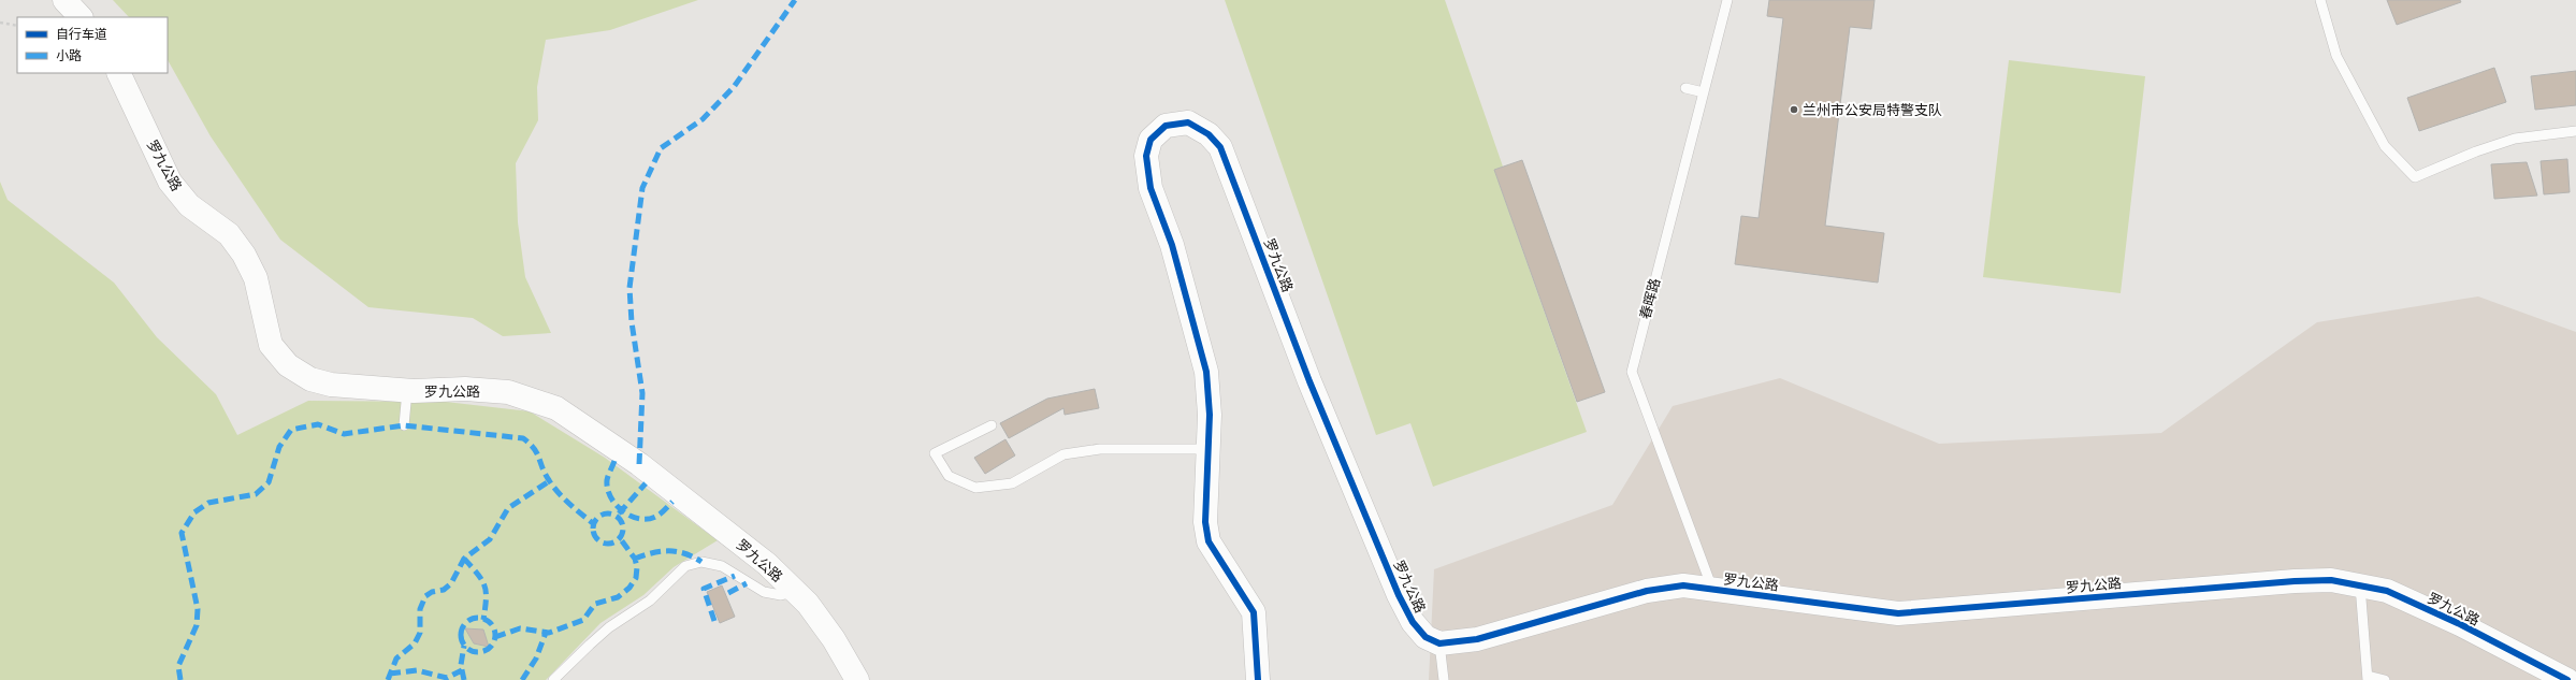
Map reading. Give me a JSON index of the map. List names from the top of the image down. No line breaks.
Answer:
{"streets":{"street":["罗九公路"],"lane":["春晖路"]},"crossings":[["罗九公路","春晖路"]],"places":["兰州市公安局特警支队"],"legend":["自行车道","小路"]}
